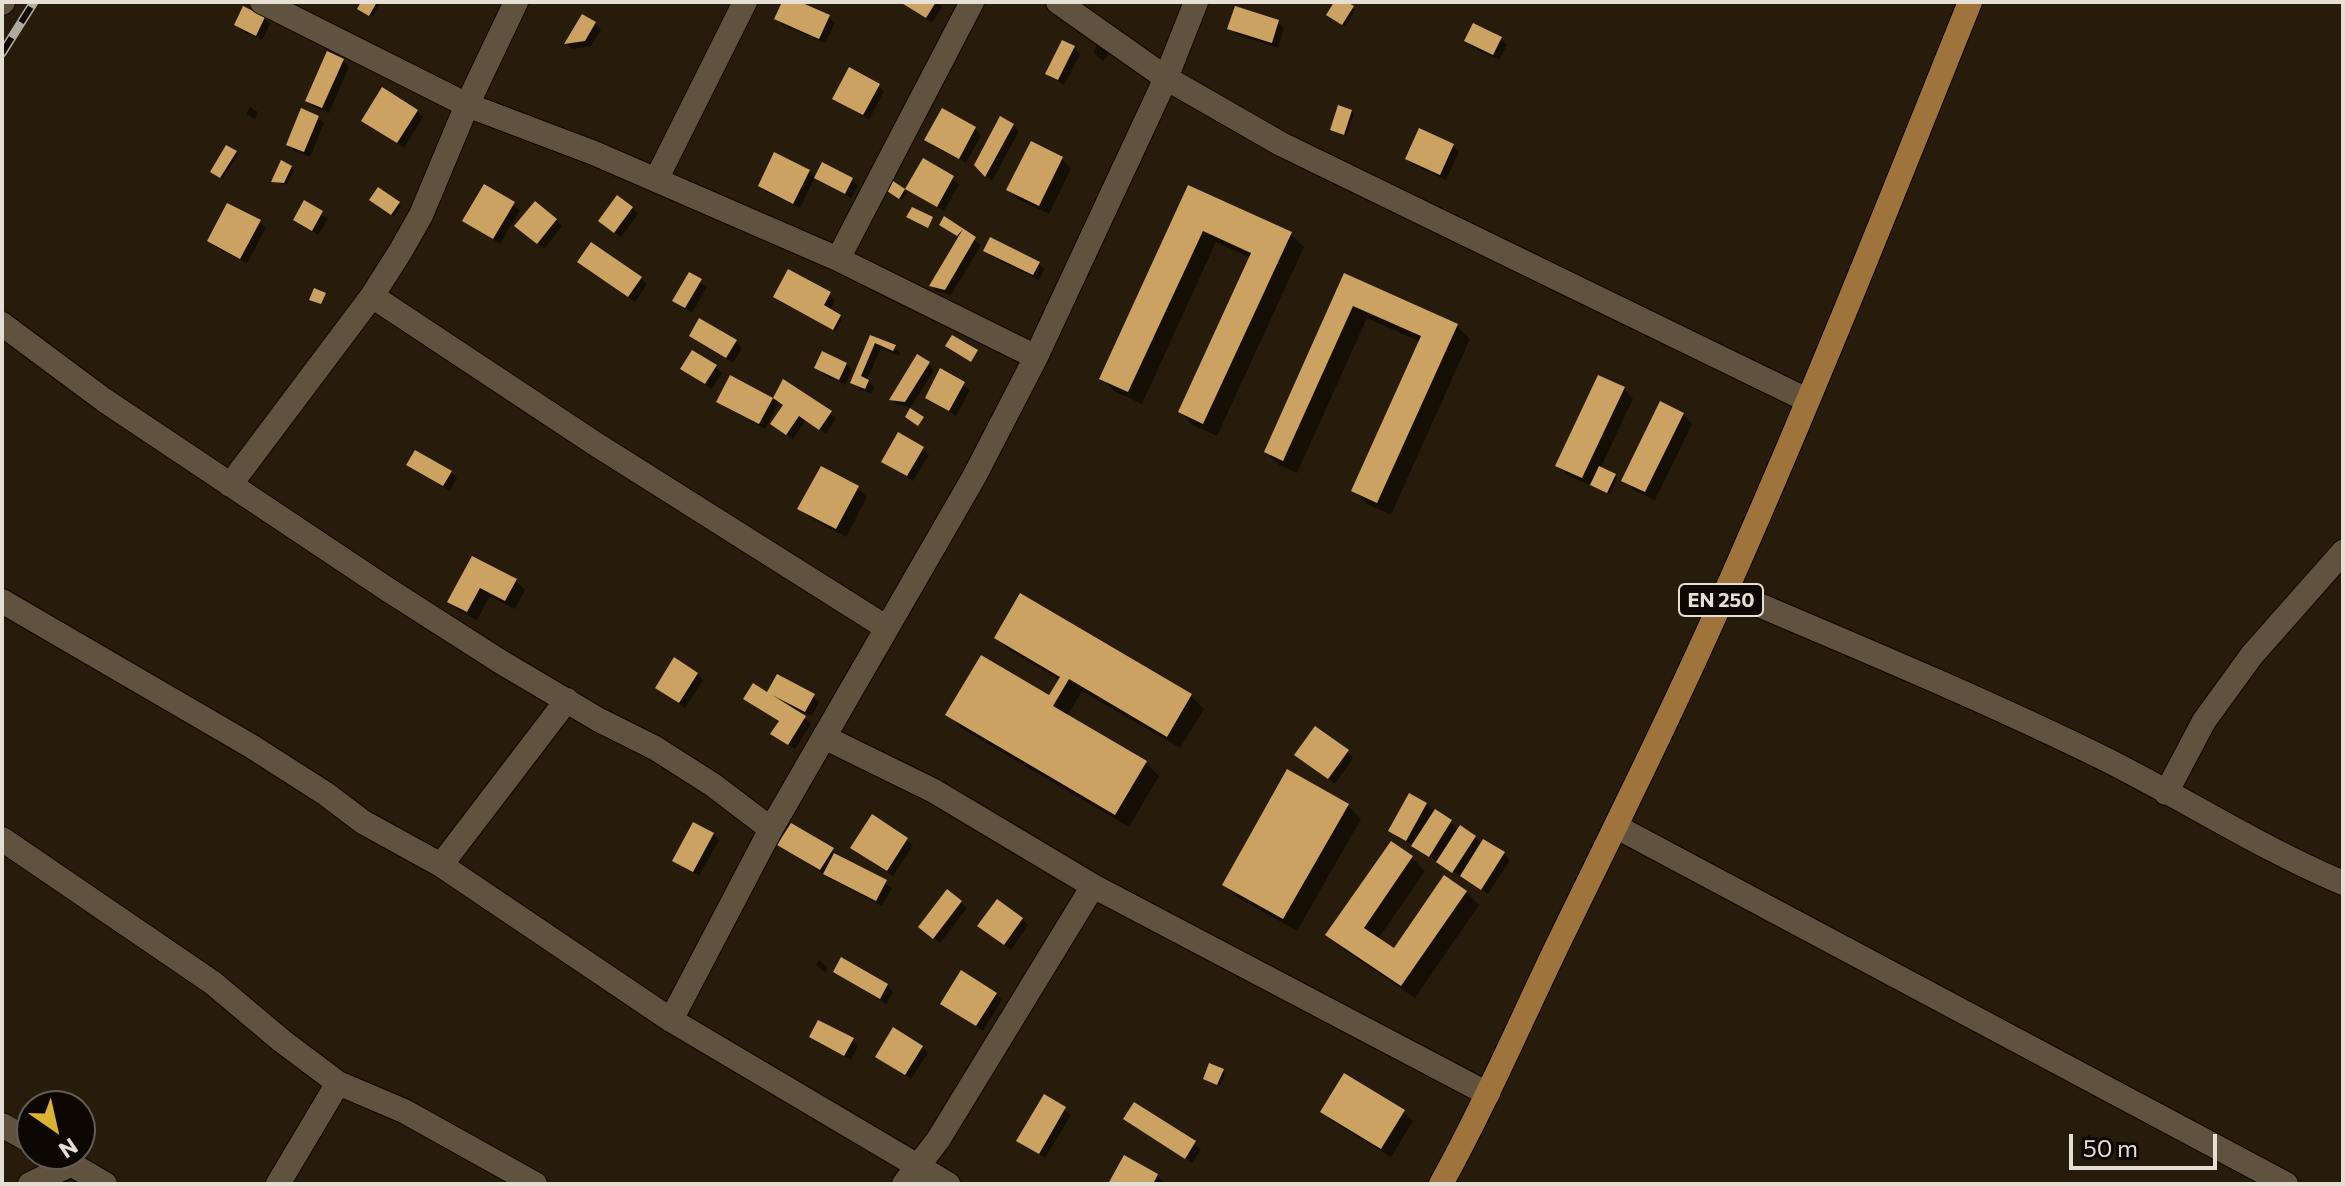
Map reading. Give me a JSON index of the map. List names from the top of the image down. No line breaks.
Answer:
{"streets":{"main road":["EN 250"]},"scale_bar":"50 m","north":"bottom right"}
